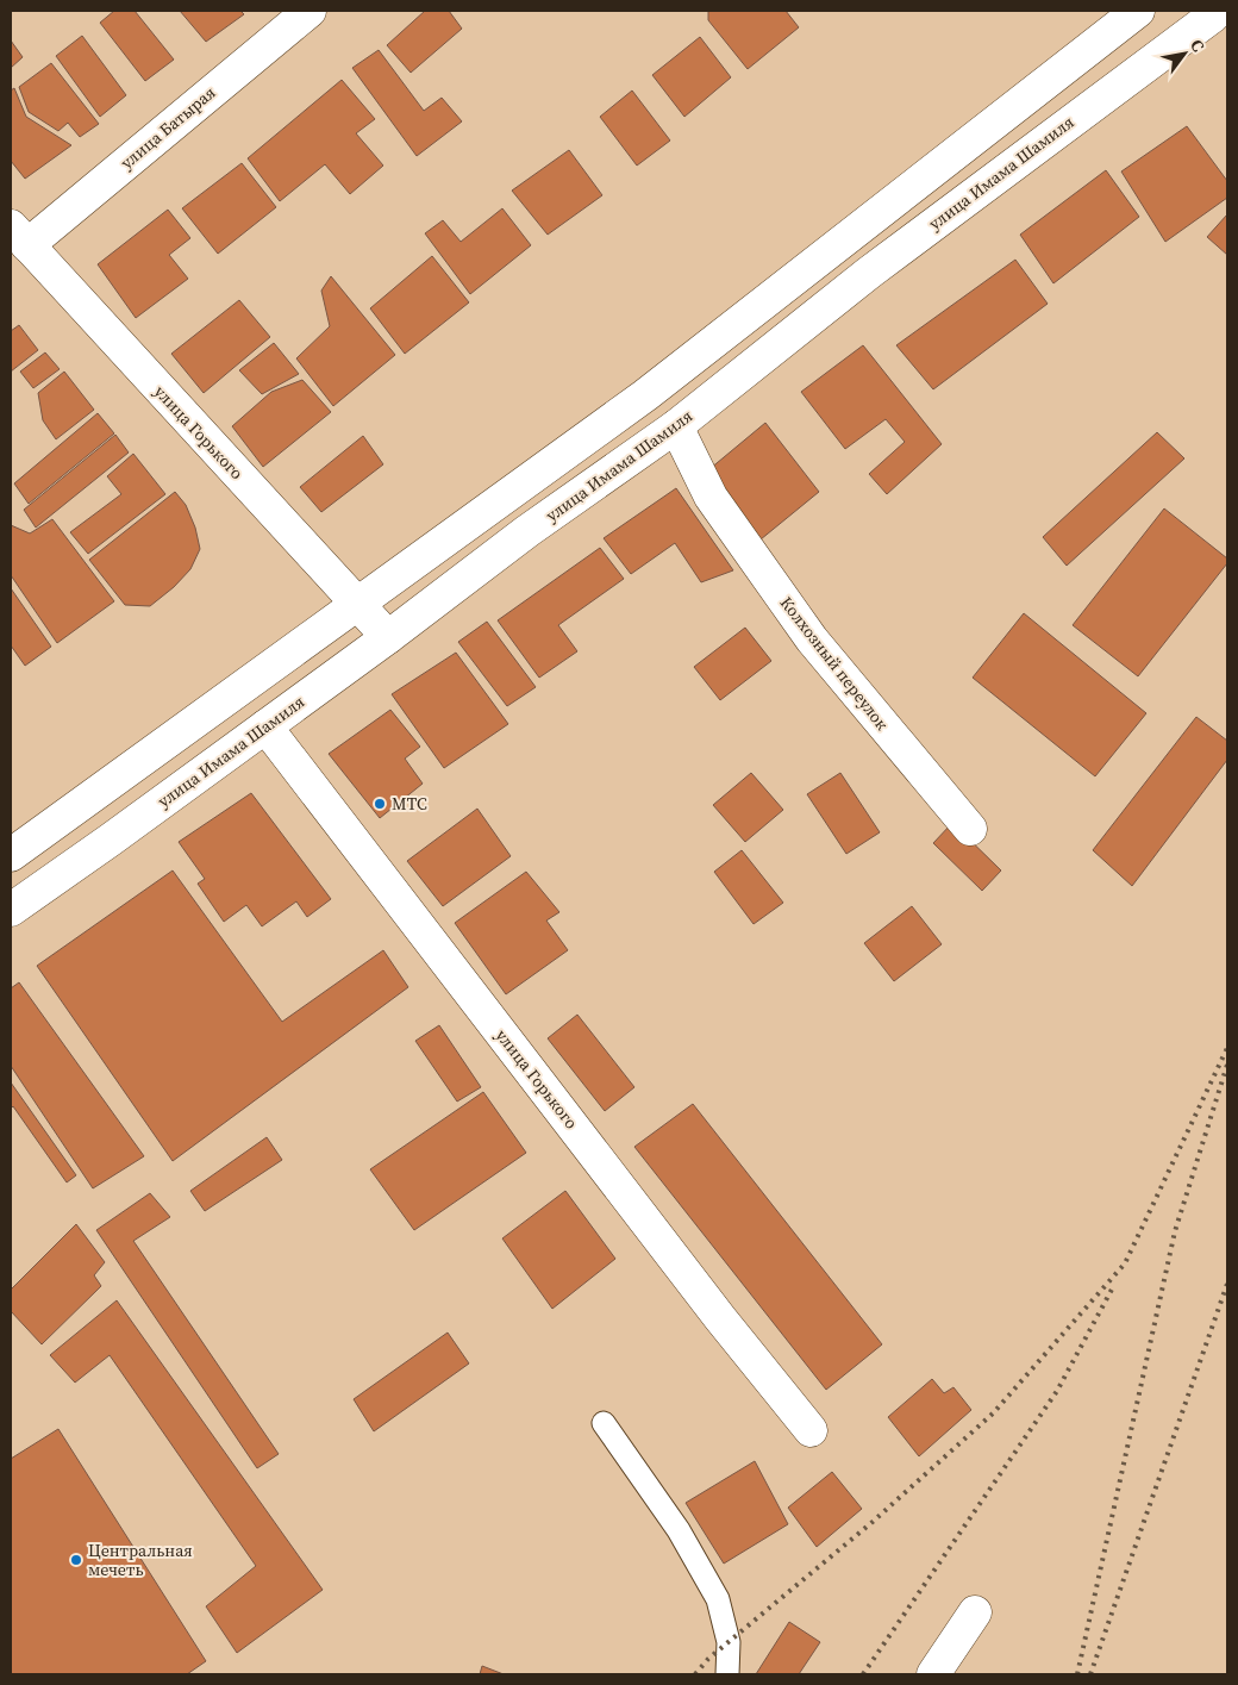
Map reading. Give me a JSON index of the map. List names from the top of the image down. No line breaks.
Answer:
{"streets":{"main road":["улица Батырая","улица Имама Шамиля","улица Горького","Колхозный переулок"]},"crossings":[["улица Батырая","улица Горького"],["улица Имама Шамиля","улица Горького"],["улица Имама Шамиля","Колхозный переулок"]],"places":["МТС","Центральная мечеть"],"north":"top right"}
